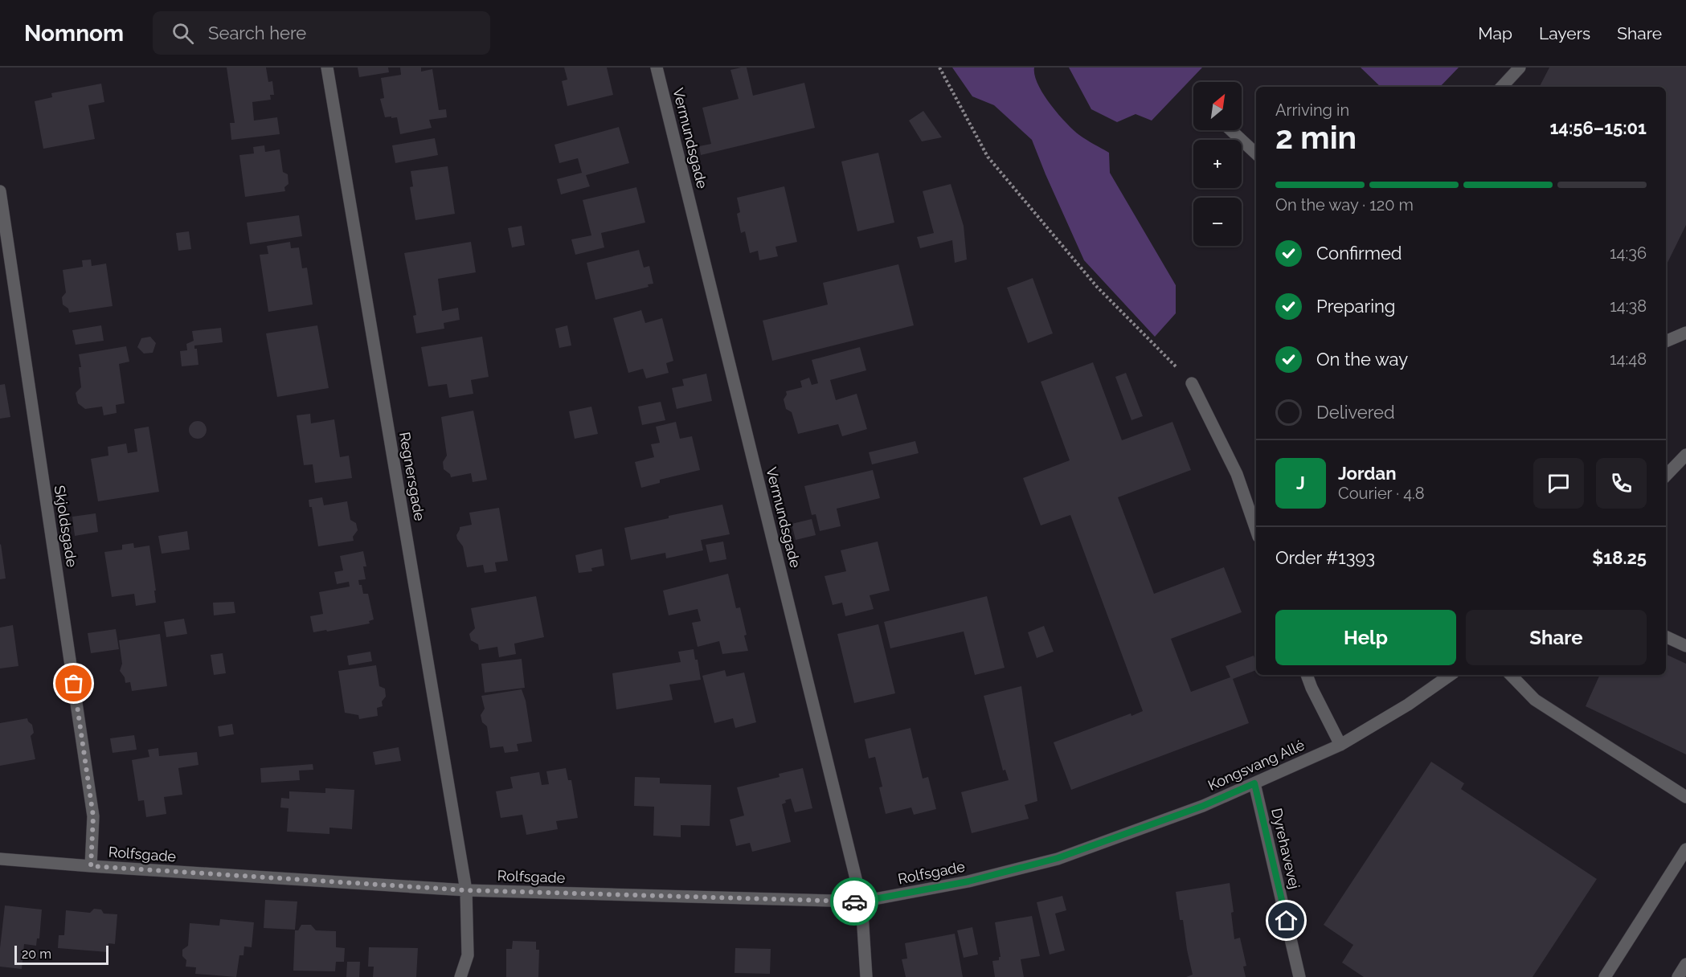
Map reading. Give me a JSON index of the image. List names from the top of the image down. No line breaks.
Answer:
{"streets":{"street":["Vermundsgade","Regnersgade","Skjoldsgade","Kongsvang Allé","Dyrehavevej","Rolfsgade"]},"crossings":[["Vermundsgade","Rolfsgade"],["Regnersgade","Rolfsgade"],["Skjoldsgade","Rolfsgade"],["Kongsvang Allé","Dyrehavevej"],["Kongsvang Allé","Rolfsgade"]],"scale_bar":"20 m","north":"top right","page":{"header":"Nomnom","search":"Search here","nav":["Map","Layers","Share"],"map_buttons":["+","−"],"heading":["2 min","Arriving in","14:56–15:01"],"panel":["Jordan","Courier · 4.8","Order #1393","$18.25"],"bar":"On the way · 120 m","list":[["Confirmed","14:36"],["Preparing","14:38"],["On the way","14:48"],"Delivered"],"round":"J","buttons":["Help","Share"],"scale":"20 m"}}
